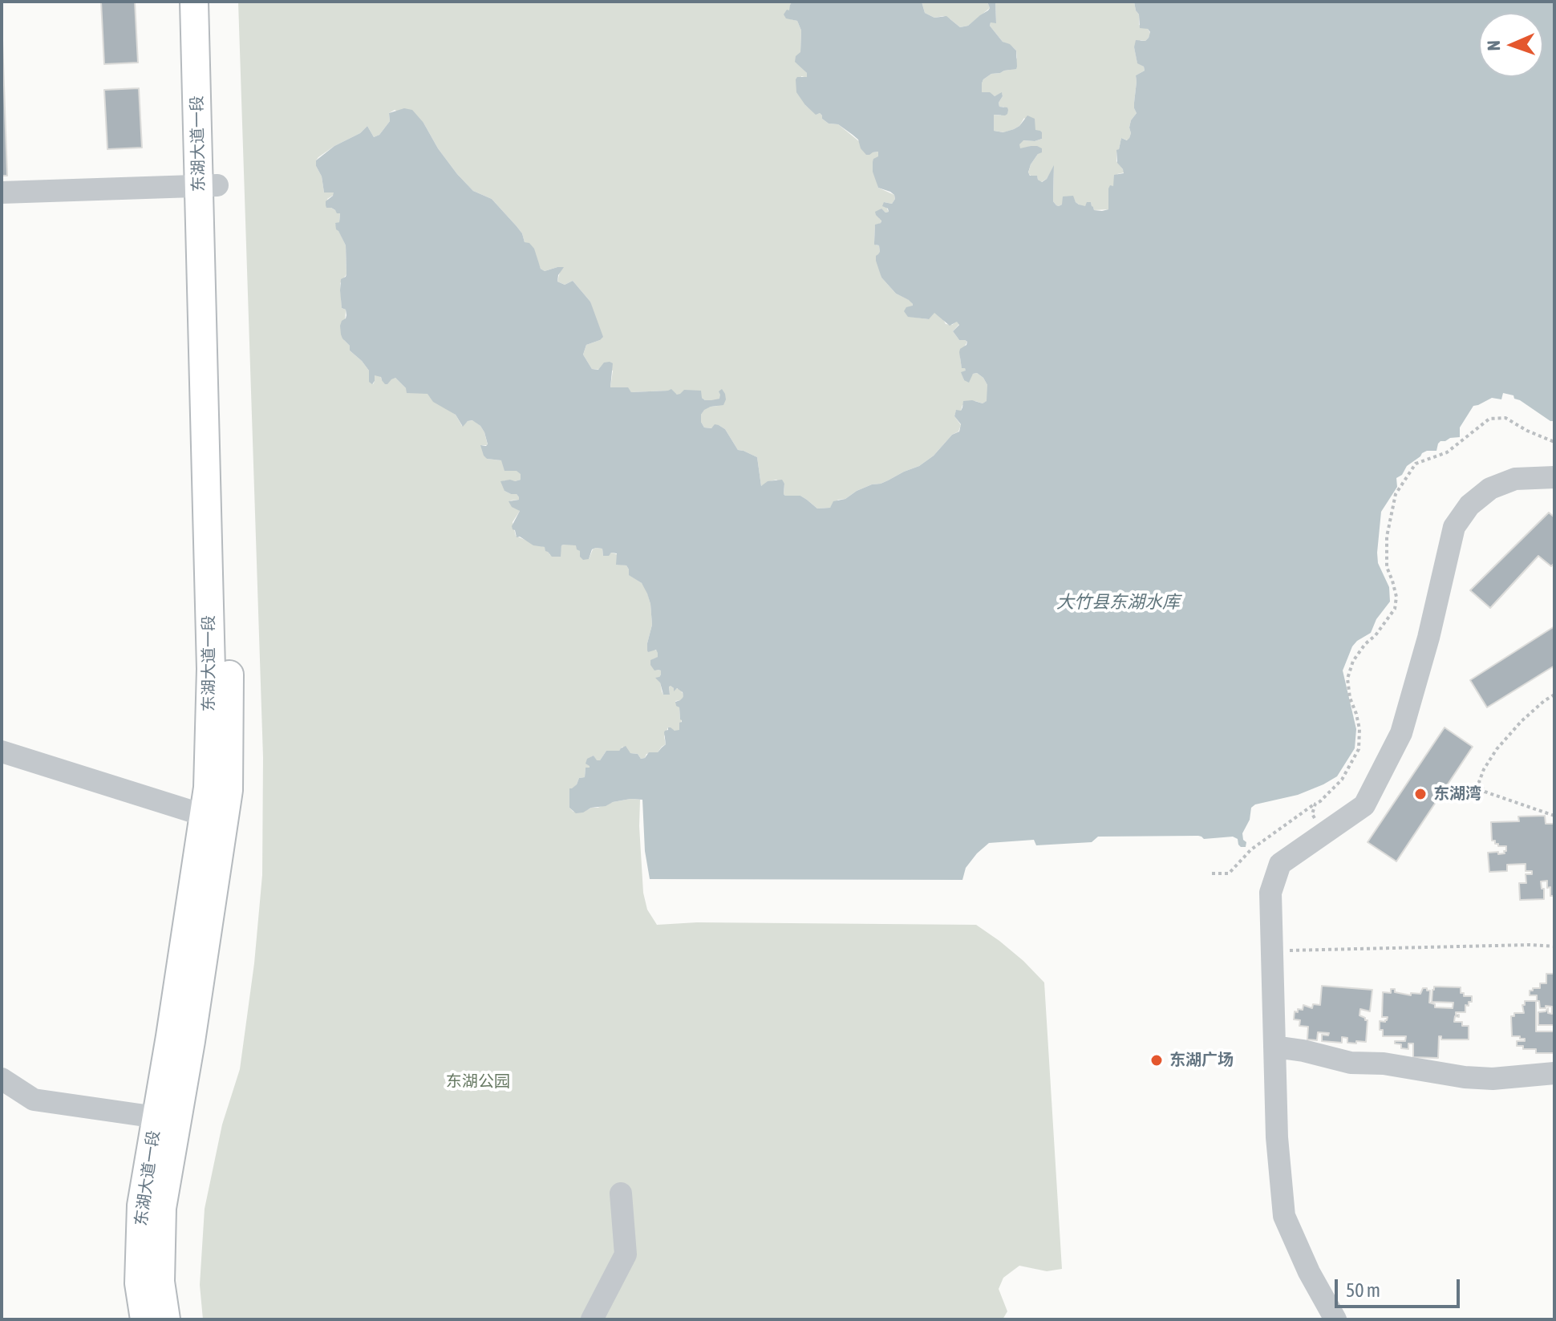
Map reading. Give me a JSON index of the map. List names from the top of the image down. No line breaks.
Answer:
{"streets":{"main road":["东湖大道一段"]},"water":["大竹县东湖水库"],"parks":["东湖公园"],"places":["东湖湾","东湖广场"],"scale_bar":"50 m","north":"left"}
